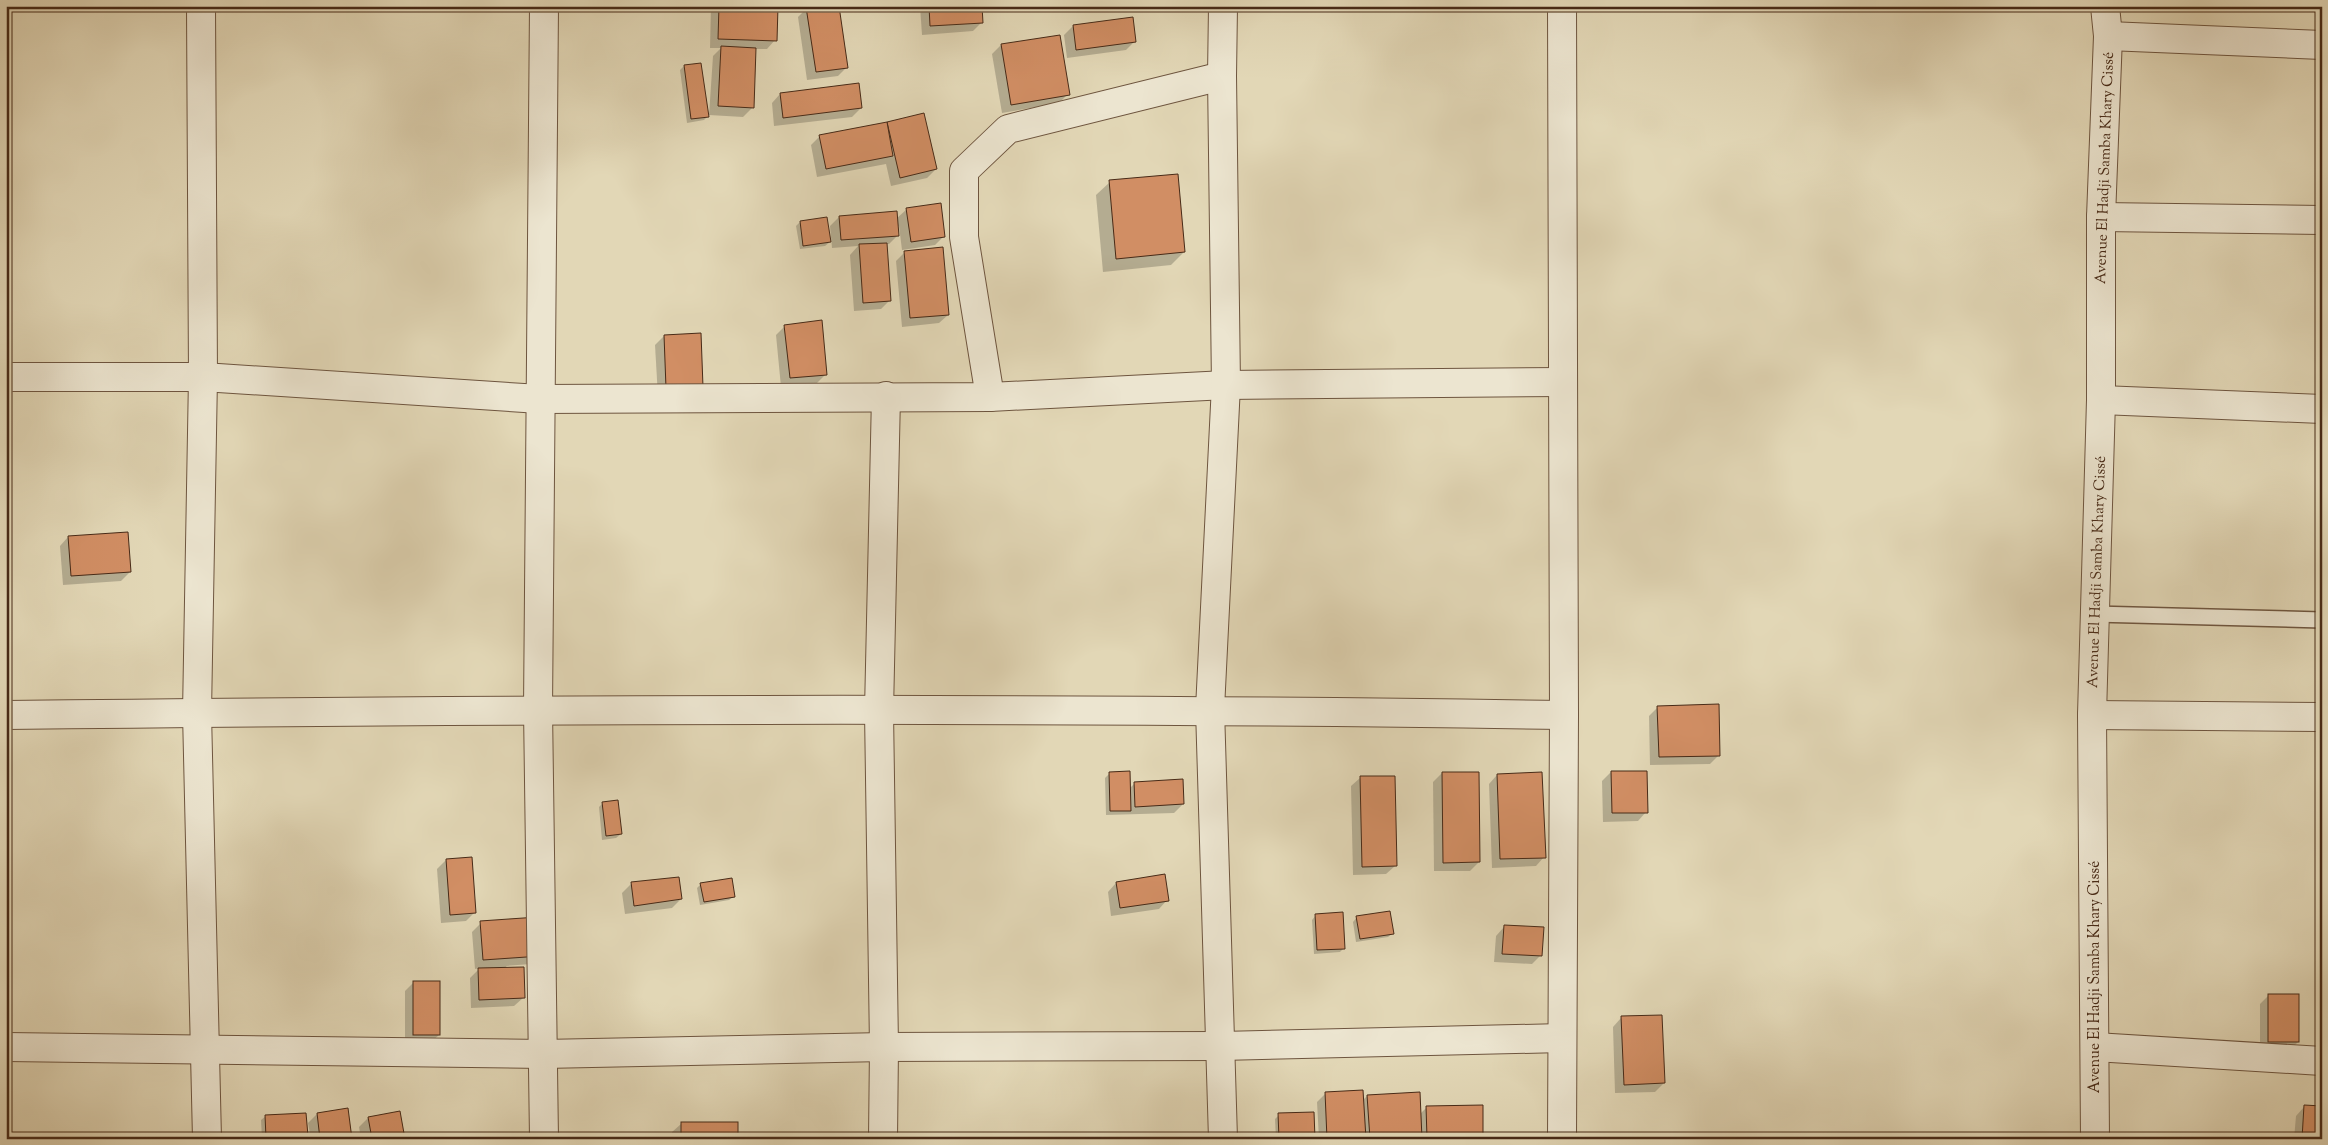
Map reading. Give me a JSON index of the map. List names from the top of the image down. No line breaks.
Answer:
{"streets":{"street":["Avenue El Hadji Samba Khary Cissé"]}}
